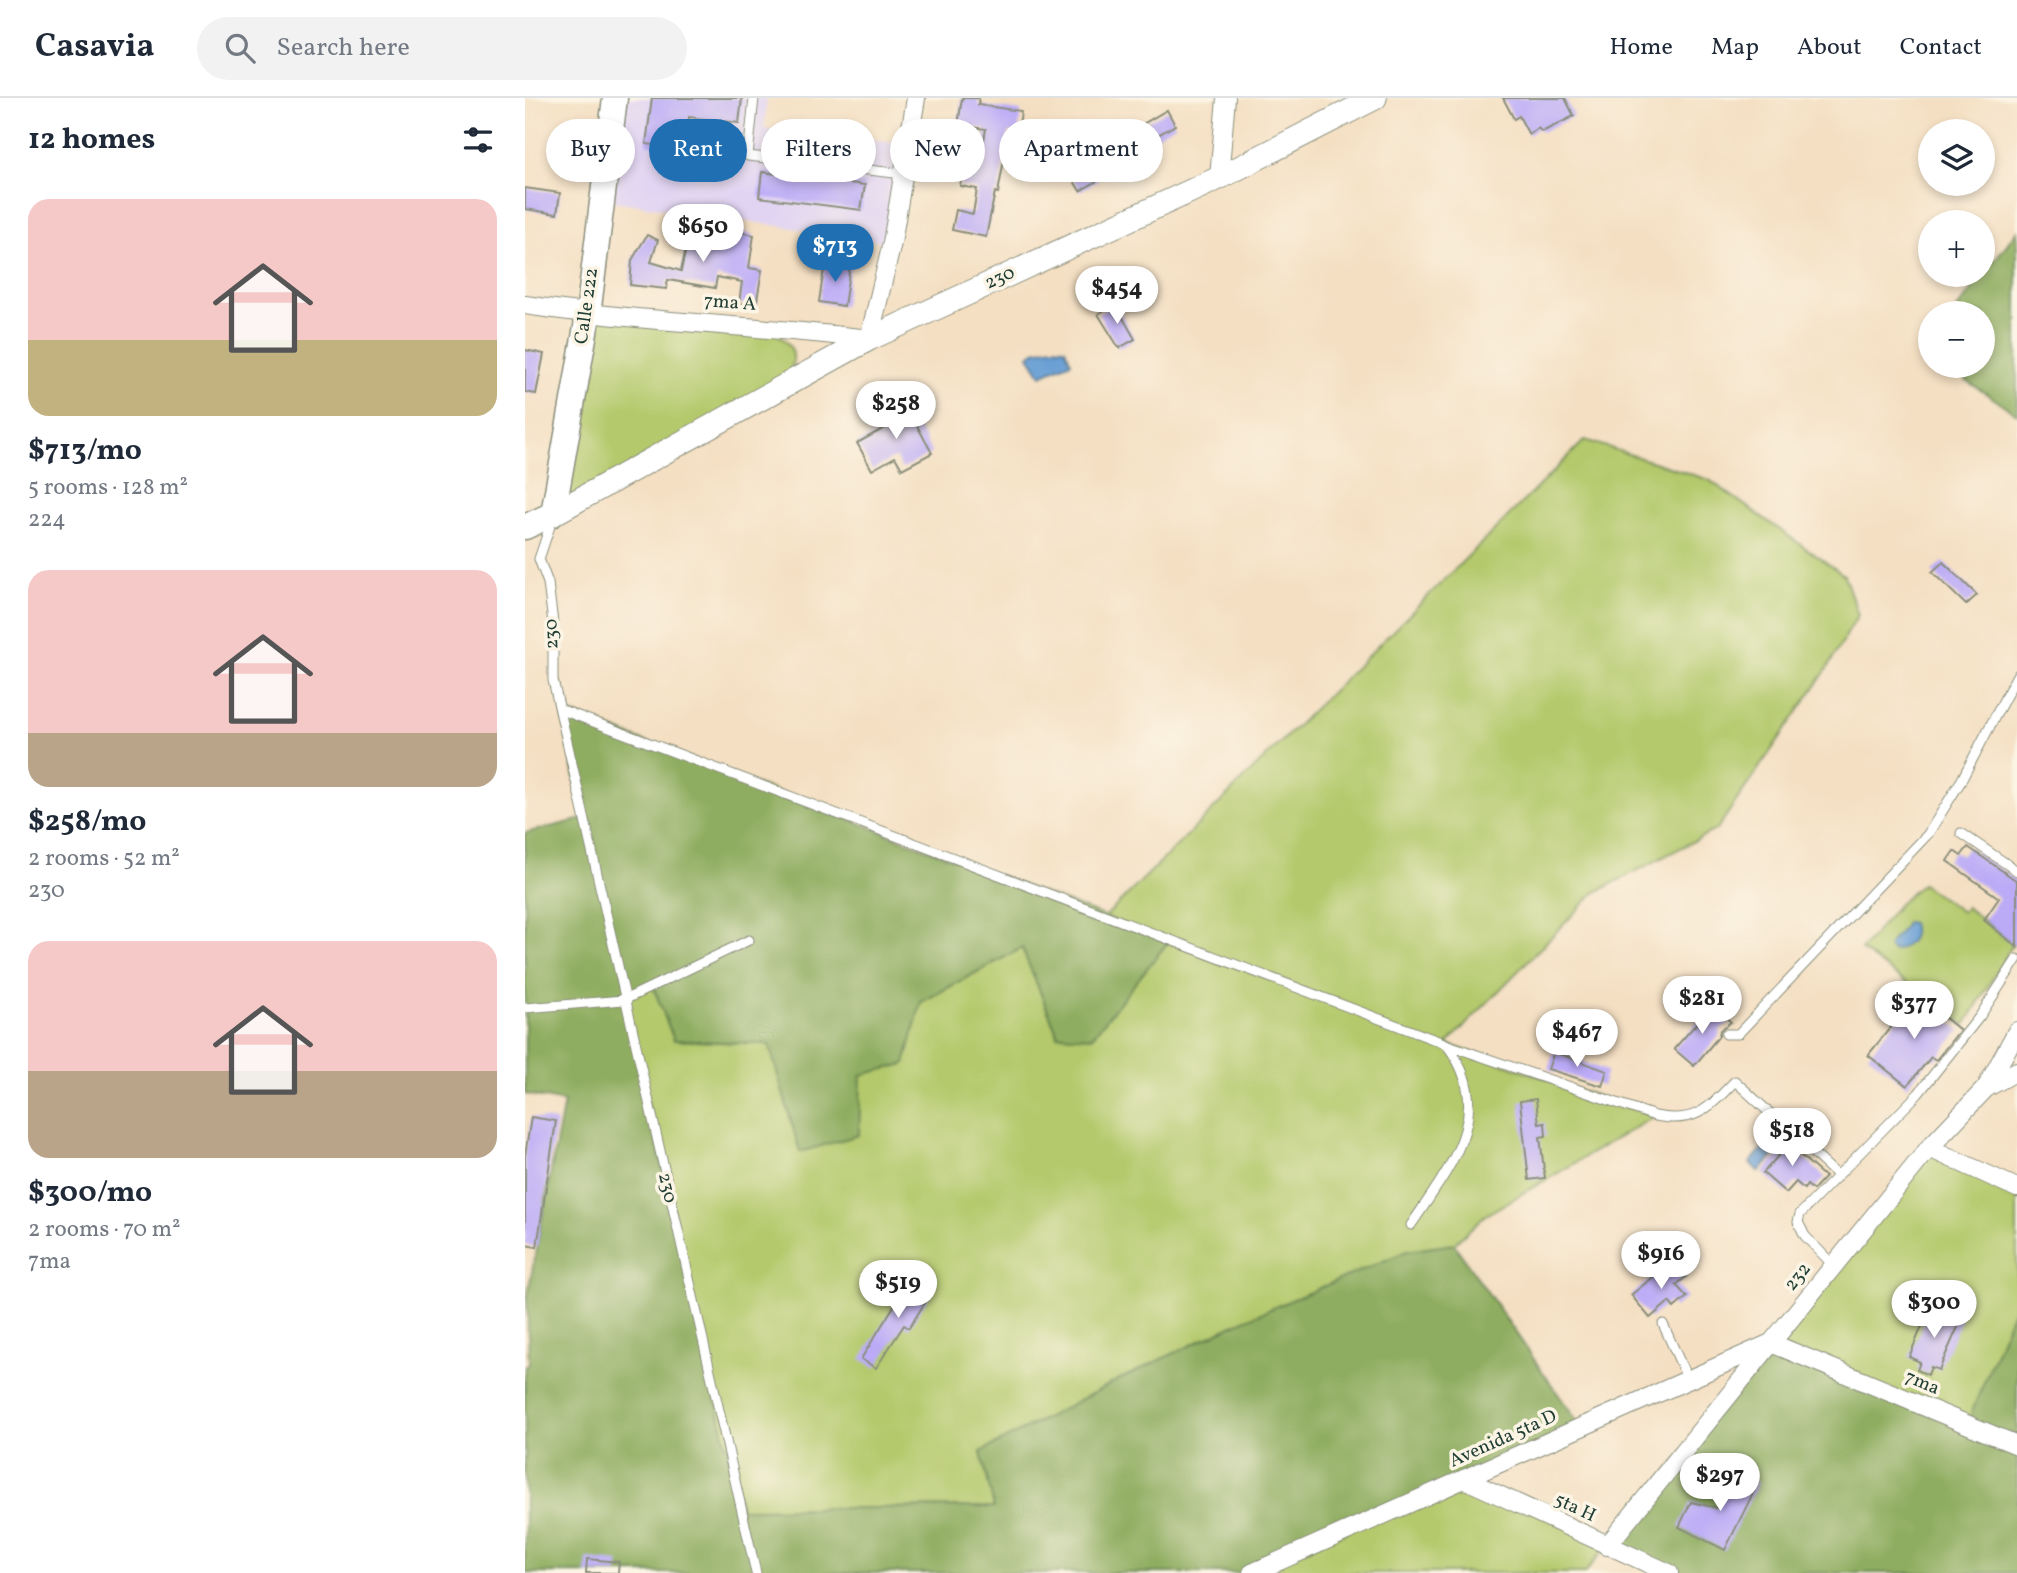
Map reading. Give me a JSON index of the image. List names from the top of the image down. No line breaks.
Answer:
{"streets":{"main road":["Calle 222"],"street":["230","7ma A","232","7ma","Avenida 5ta D","5ta H"]},"crossings":[["230","7ma A"],["230","Calle 222"],["7ma A","Calle 222"],["232","7ma"],["232","Avenida 5ta D"],["232","5ta H"],["7ma","Avenida 5ta D"],["Avenida 5ta D","5ta H"]],"page":{"header":"Casavia","search":"Search here","nav":["Home","Map","About","Contact"],"heading":"12 homes","map_buttons":["+","−"],"chip":["Buy","Rent","Filters","New","Apartment"],"list":[{"name":"$713/mo","note":"5 rooms · 128 m² · 224"},{"name":"$258/mo","note":"2 rooms · 52 m² · 230"},{"name":"$300/mo","note":"2 rooms · 70 m² · 7ma"}],"price":["$650","$713","$454","$258","$281","$377","$467","$518","$916","$519","$300","$297"]}}
